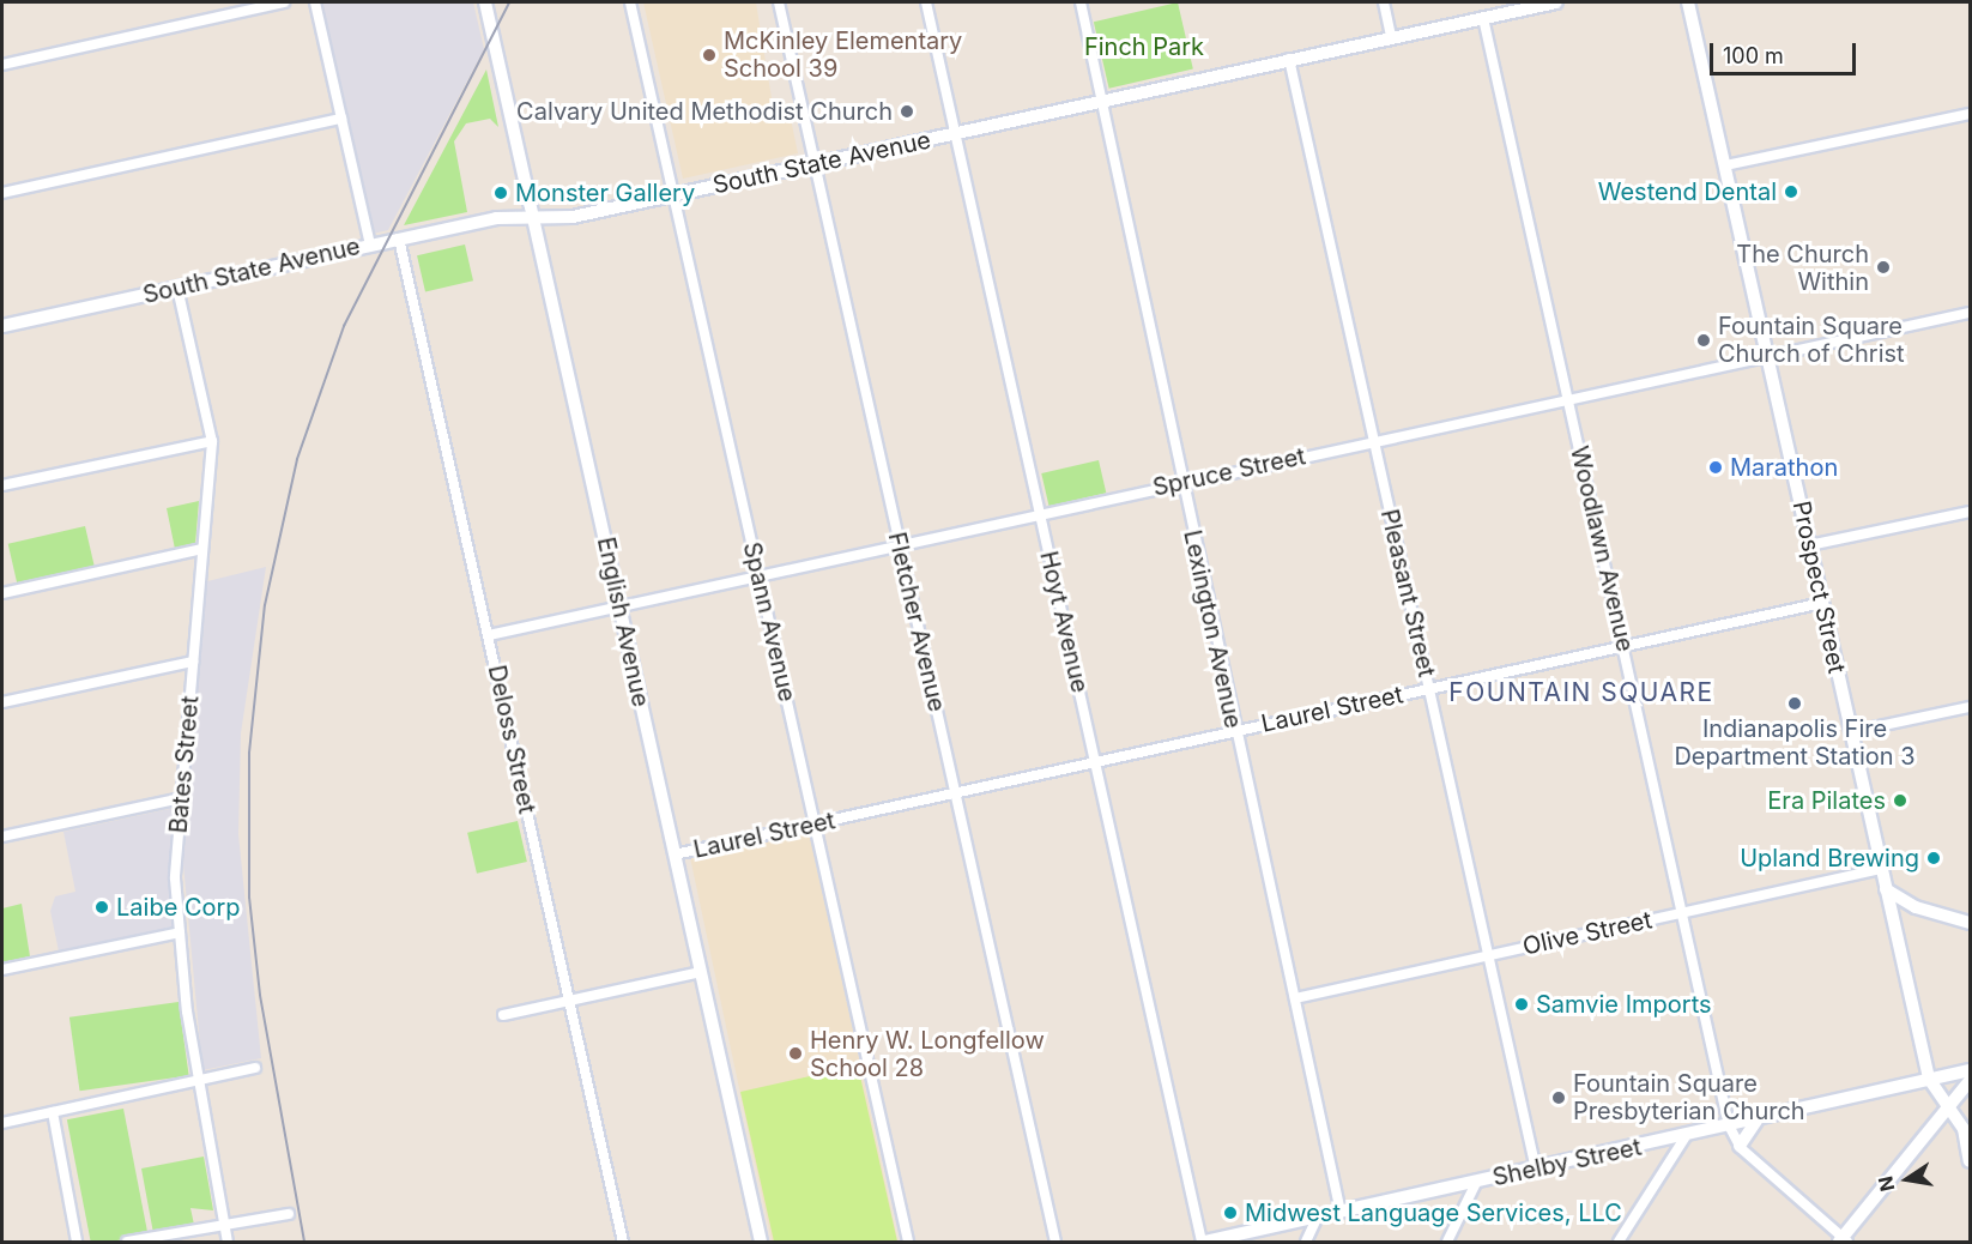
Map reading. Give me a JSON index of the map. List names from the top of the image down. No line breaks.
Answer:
{"streets":{"main road":["South State Avenue","Prospect Street","English Avenue","Shelby Street"],"street":["Spruce Street","Woodlawn Avenue","Pleasant Street","Spann Avenue","Fletcher Avenue","Hoyt Avenue","Lexington Avenue","Laurel Street","Deloss Street","Bates Street","Olive Street"]},"crossings":[["South State Avenue","Woodlawn Avenue"],["South State Avenue","Pleasant Street"],["South State Avenue","English Avenue"],["South State Avenue","Spann Avenue"],["South State Avenue","Fletcher Avenue"],["South State Avenue","Hoyt Avenue"],["South State Avenue","Lexington Avenue"],["South State Avenue","Deloss Street"],["South State Avenue","Bates Street"],["Spruce Street","Woodlawn Avenue"],["Spruce Street","Prospect Street"],["Spruce Street","Pleasant Street"],["Spruce Street","English Avenue"],["Spruce Street","Spann Avenue"],["Spruce Street","Fletcher Avenue"],["Spruce Street","Hoyt Avenue"],["Spruce Street","Lexington Avenue"],["Spruce Street","Deloss Street"],["Woodlawn Avenue","Laurel Street"],["Woodlawn Avenue","Olive Street"],["Woodlawn Avenue","Shelby Street"],["Prospect Street","Laurel Street"],["Prospect Street","Olive Street"],["Prospect Street","Shelby Street"],["Pleasant Street","Laurel Street"],["Pleasant Street","Olive Street"],["Pleasant Street","Shelby Street"],["English Avenue","Laurel Street"],["Spann Avenue","Laurel Street"],["Fletcher Avenue","Laurel Street"],["Hoyt Avenue","Laurel Street"],["Hoyt Avenue","Shelby Street"],["Lexington Avenue","Laurel Street"],["Lexington Avenue","Olive Street"],["Lexington Avenue","Shelby Street"]],"districts":["FOUNTAIN SQUARE"],"parks":["Finch Park"],"places":["McKinley Elementary School 39","Calvary United Methodist Church","Westend Dental","Monster Gallery","The Church Within","Fountain Square Church of Christ","Marathon","Indianapolis Fire Department Station 3","Era Pilates","Upland Brewing","Laibe Corp","Samvie Imports","Henry W. Longfellow School 28","Fountain Square Presbyterian Church","Midwest Language Services, LLC"],"scale_bar":"100 m","north":"left"}
